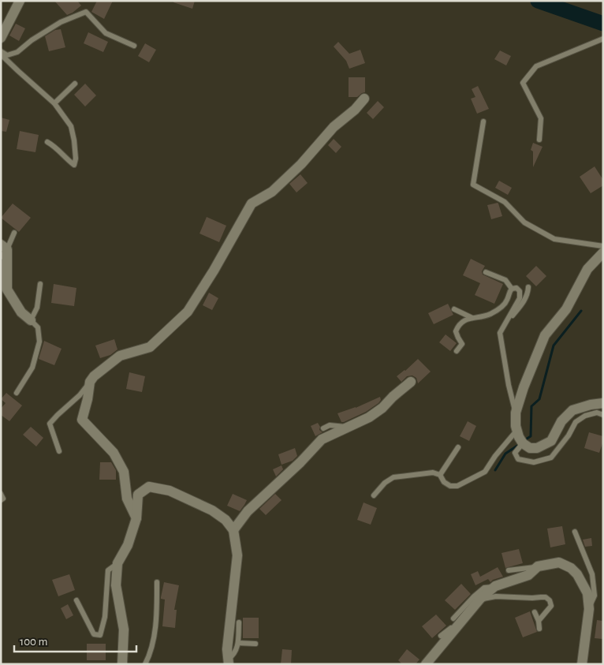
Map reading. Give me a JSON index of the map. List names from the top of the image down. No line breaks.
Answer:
{"scale_bar":"100 m"}
